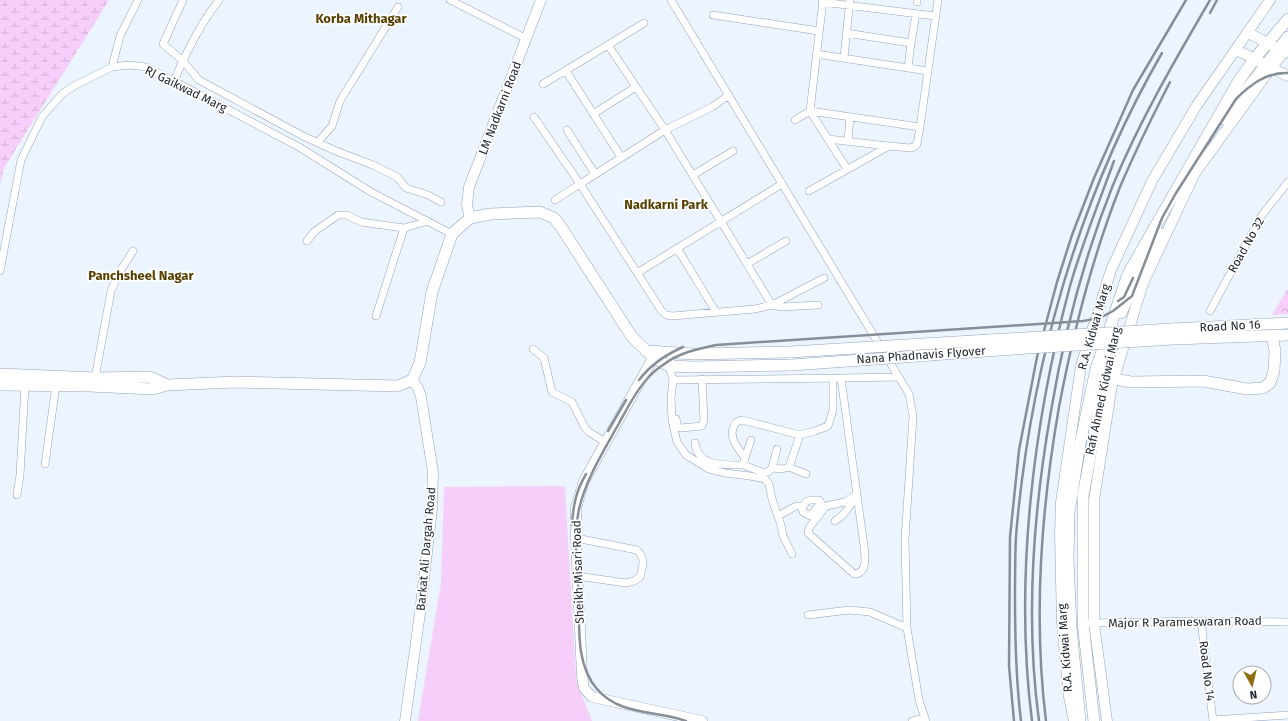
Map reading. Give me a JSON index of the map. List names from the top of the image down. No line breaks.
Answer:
{"streets":{"main road":["Road No 16","Nana Phadnavis Flyover","Rafi Ahmed Kidwai Marg"],"street":["RJ Gaikwad Marg","LM Nadkarni Road","Road No 32","R.A. Kidwai Marg","Barkat Ali Dargah Road","Sheikh Misari Road","Major R Parameswaran Road","Road No 14"]},"crossings":[["Road No 16","Nana Phadnavis Flyover"],["R.A. Kidwai Marg","Major R Parameswaran Road"],["Rafi Ahmed Kidwai Marg","Major R Parameswaran Road"],["Major R Parameswaran Road","Road No 14"]],"districts":["Korba Mithagar","Nadkarni Park","Panchsheel Nagar"],"north":"bottom"}
